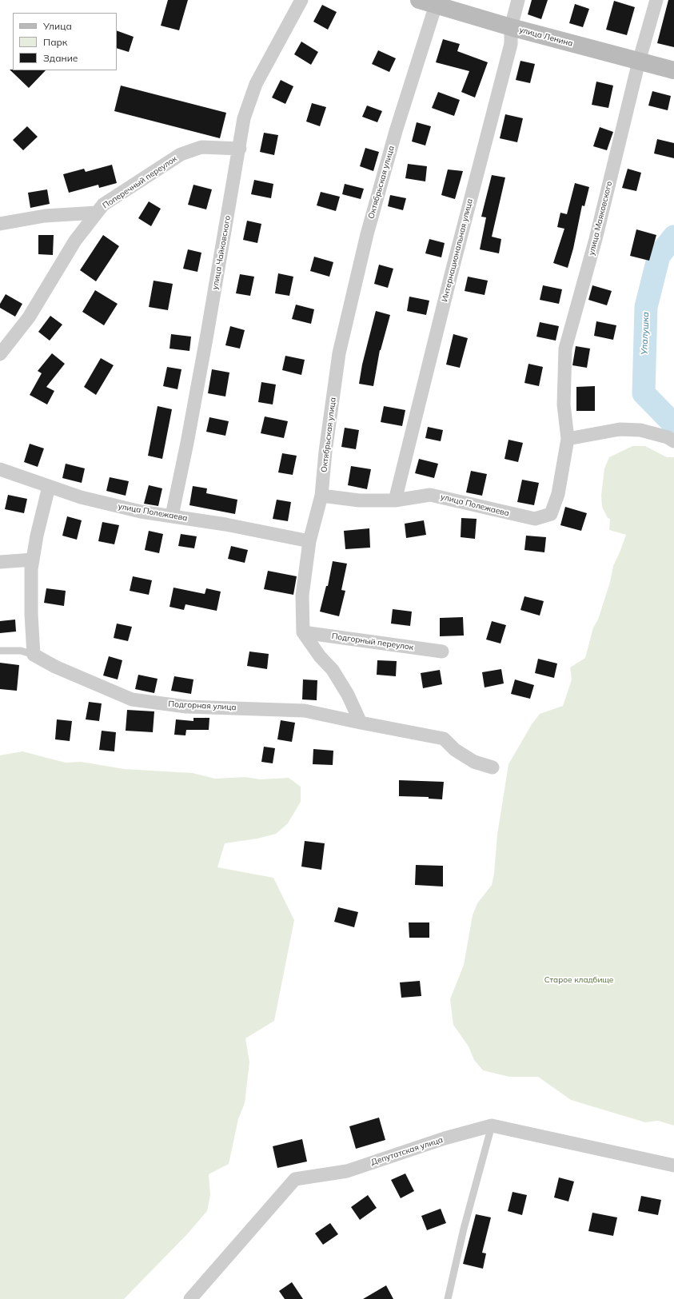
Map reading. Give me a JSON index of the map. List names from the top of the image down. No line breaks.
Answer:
{"streets":{"street":["улица Ленина","Поперечный переулок","Октябрьская улица","улица Маяковского","Интернациональная улица","улица Чайковского","улица Полежаева","Подгорный переулок","Подгорная улица","Депутатская улица"]},"crossings":[["улица Ленина","Октябрьская улица"],["улица Ленина","улица Маяковского"],["улица Ленина","Интернациональная улица"],["Поперечный переулок","улица Чайковского"],["Октябрьская улица","улица Полежаева"],["Октябрьская улица","Подгорный переулок"],["улица Маяковского","улица Полежаева"],["Интернациональная улица","улица Полежаева"],["улица Чайковского","улица Полежаева"]],"water":["Улалушка"],"parks":["Старое кладбище"],"legend":["Улица","Парк","Здание"]}
